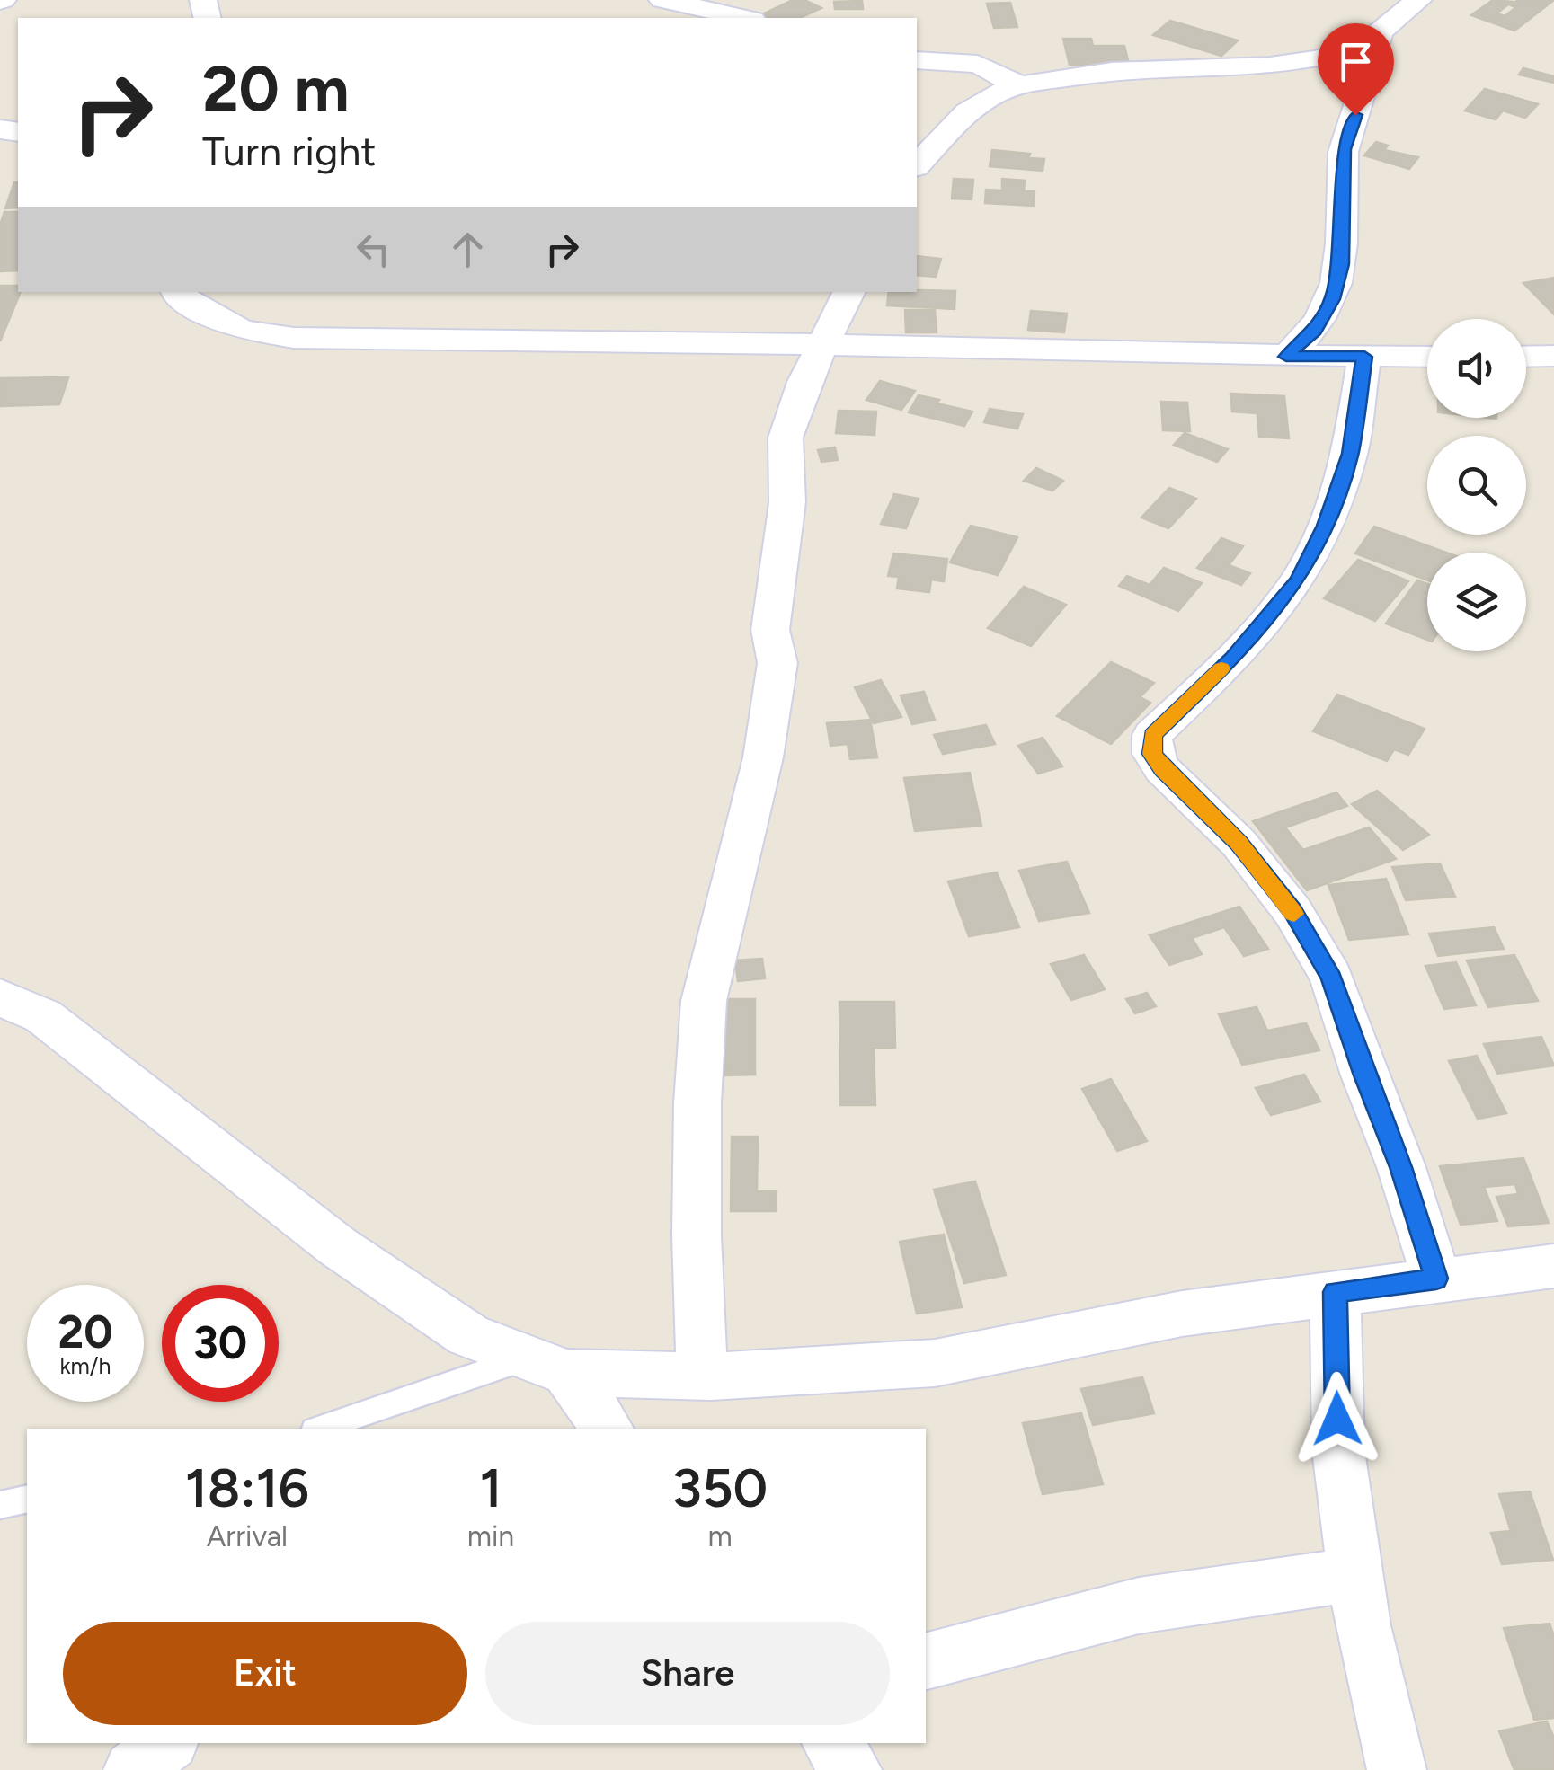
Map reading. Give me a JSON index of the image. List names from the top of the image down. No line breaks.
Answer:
{"page":{"turn":["20 m","Turn right"],"speed":"20 km/h","limit":"30","eta":["18:16","Arrival","1","min","350","m"],"buttons":["Exit","Share"]}}
